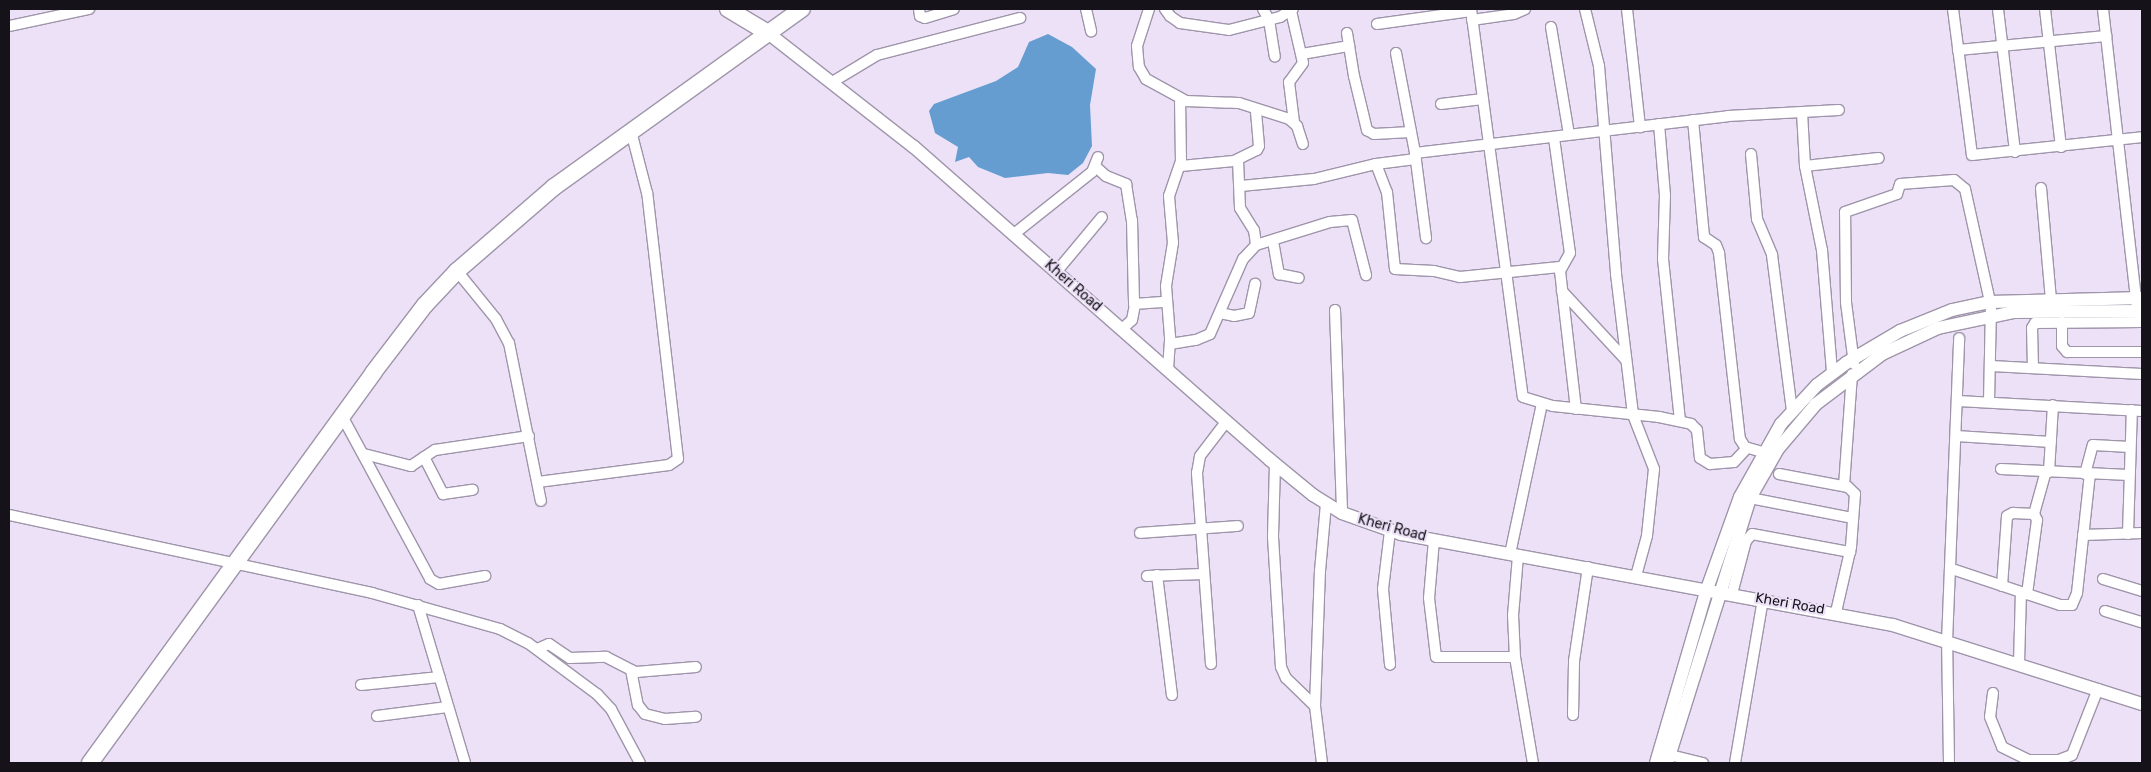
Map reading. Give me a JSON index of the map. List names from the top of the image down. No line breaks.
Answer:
{"streets":{"street":["Kheri Road"]}}
